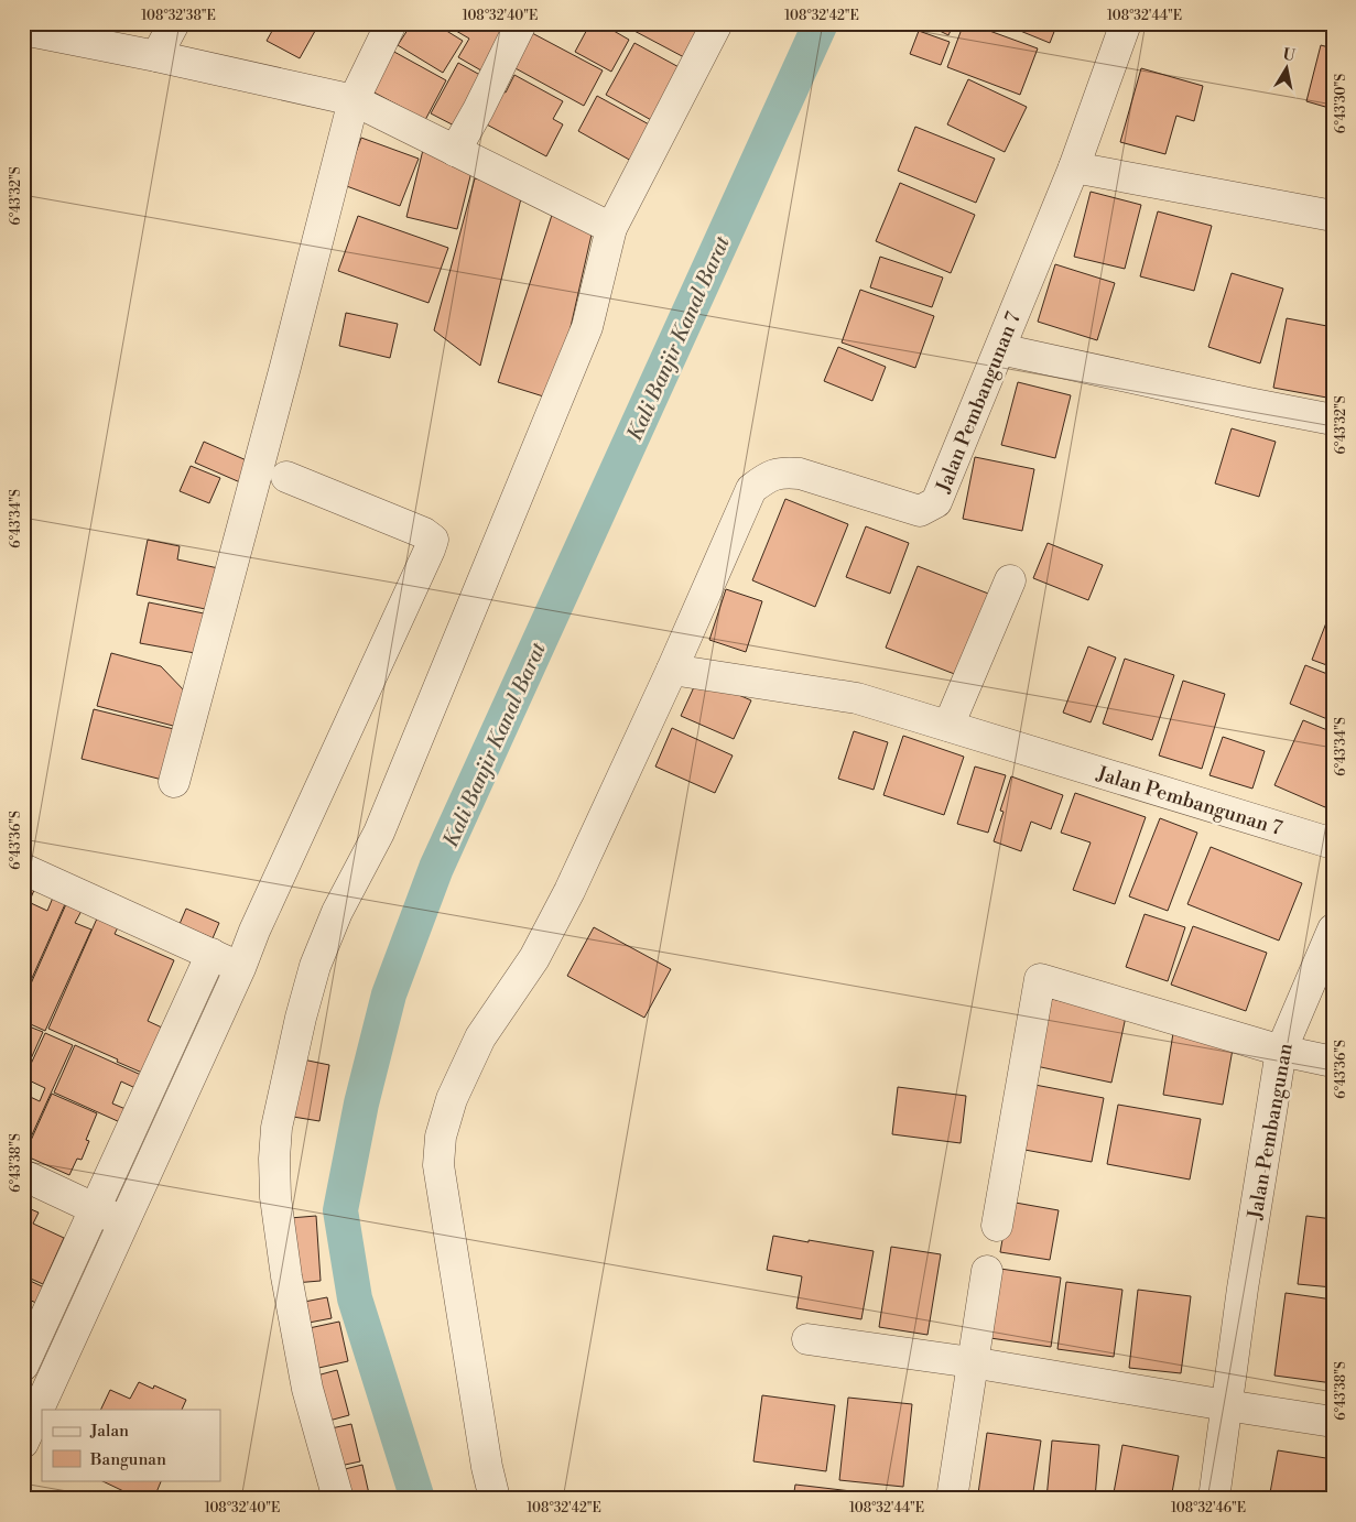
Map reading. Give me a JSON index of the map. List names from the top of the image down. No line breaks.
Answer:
{"streets":{"street":["Jalan Pembangunan 7","Jalan Pembangunan"]},"water":["Kali Banjir Kanal Barat"],"legend":["Jalan","Bangunan"],"north":"top","coordinates":["108°32'38\"E","108°32'40\"E","108°32'42\"E","108°32'44\"E","6°43'30\"S","6°43'32\"S","6°43'34\"S","6°43'36\"S","6°43'38\"S","108°32'46\"E"]}
